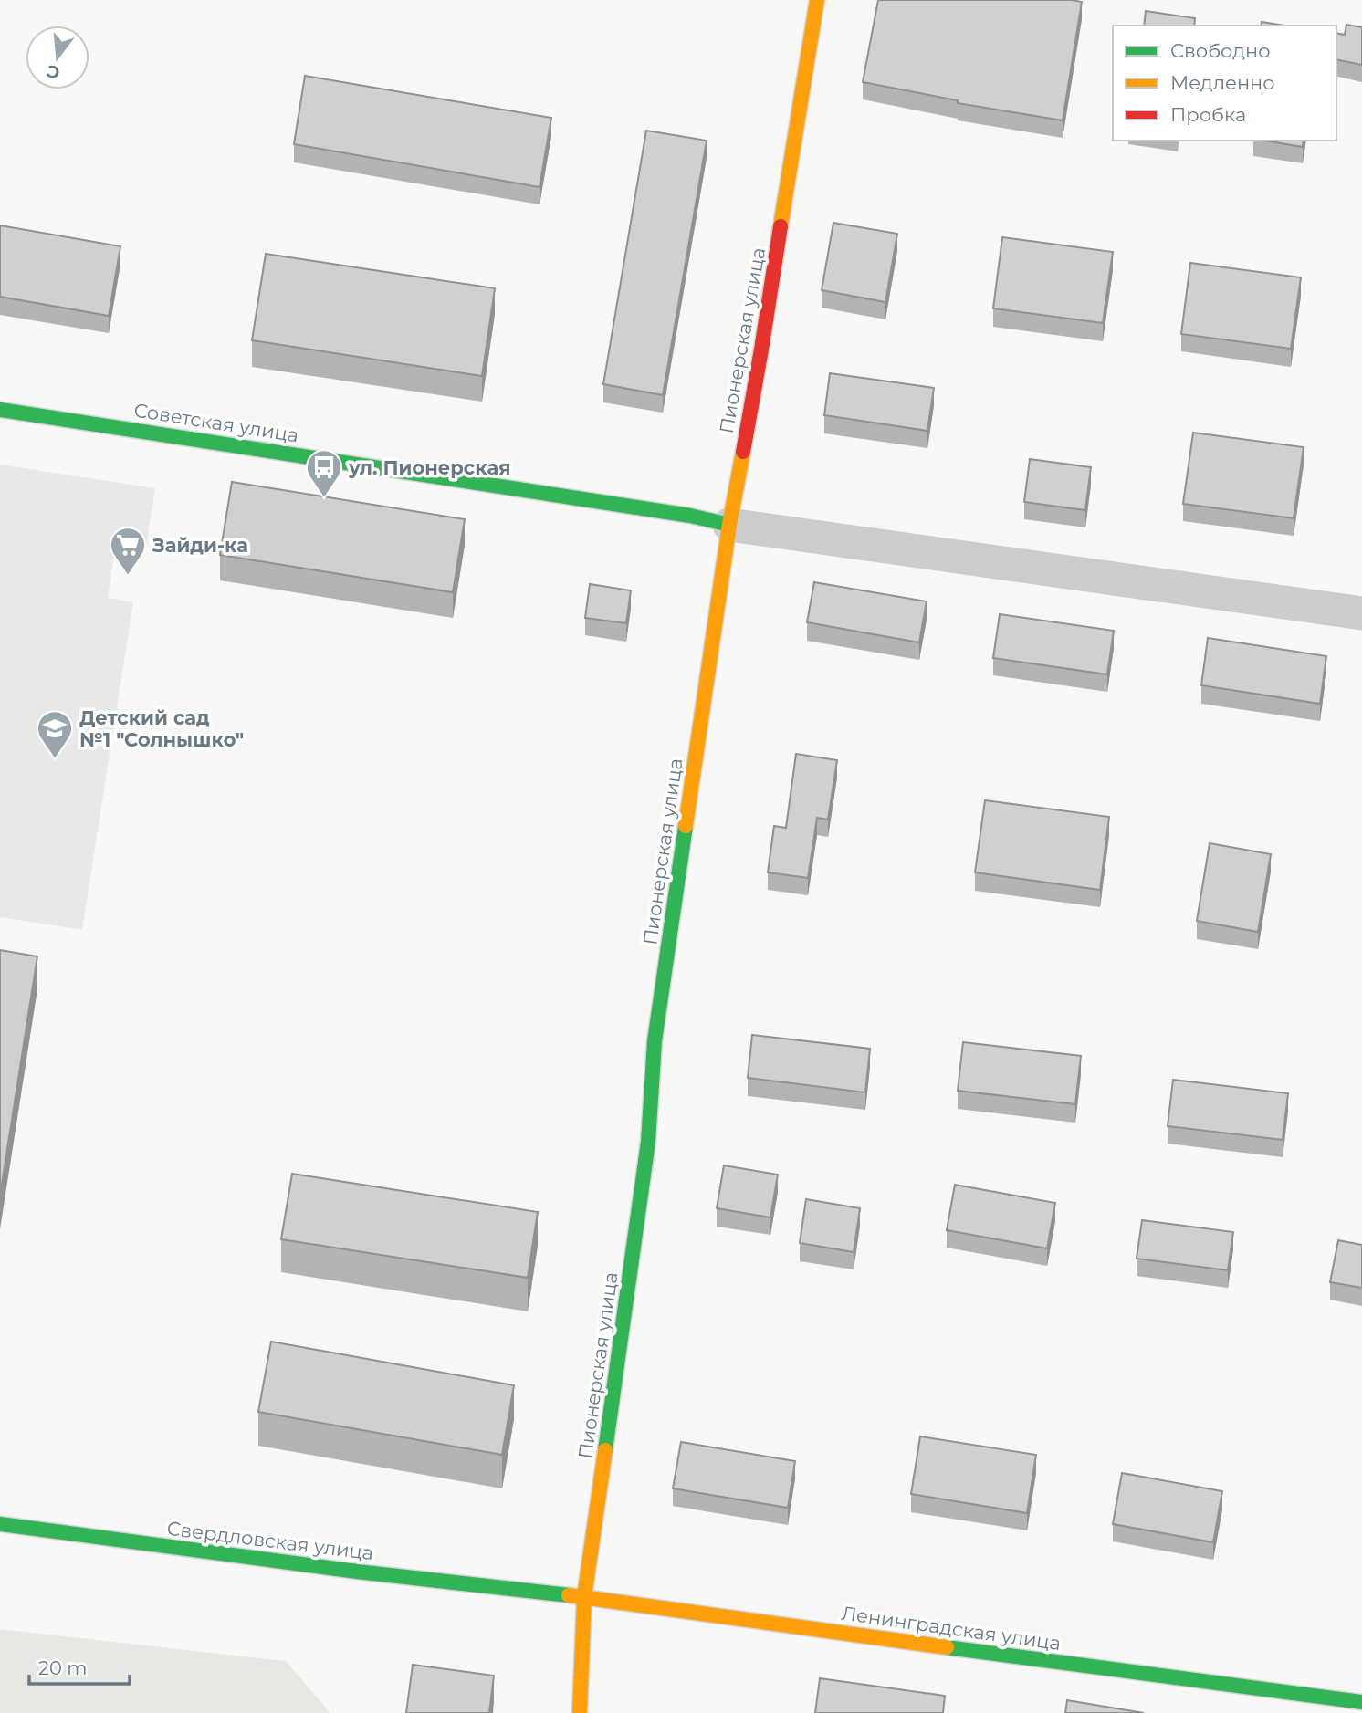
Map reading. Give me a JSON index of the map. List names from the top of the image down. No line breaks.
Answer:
{"streets":{"street":["Пионерская улица","Советская улица","Свердловская улица","Ленинградская улица"]},"crossings":[["Пионерская улица","Советская улица"],["Пионерская улица","Ленинградская улица"],["Свердловская улица","Ленинградская улица"]],"places":{"bus stop":["ул. Пионерская"],"supermarket":["Зайди-ка"],"school or university":["Детский сад №1 \"Солнышко\""]},"legend":["Свободно","Медленно","Пробка"],"scale_bar":"20 m","north":"bottom"}
